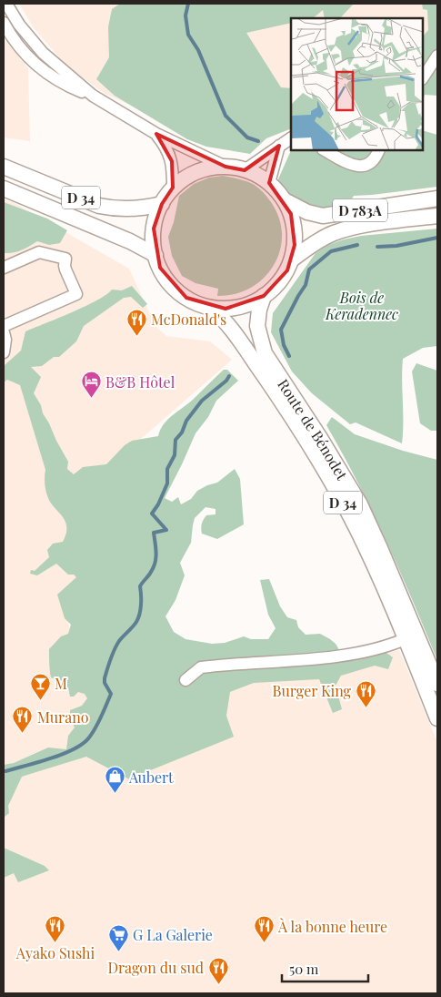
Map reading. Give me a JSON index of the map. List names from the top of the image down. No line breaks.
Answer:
{"streets":{"main road":["D 34","D 783A","Route de Bénodet"]},"crossings":[["D 34","D 783A"],["D 34","Route de Bénodet"],["D 783A","Route de Bénodet"]],"parks":["Bois de Keradennec"],"places":{"restaurant":["McDonald's","Burger King","Murano","Ayako Sushi","À la bonne heure","Dragon du sud"],"hotel":["B&B Hôtel"],"bar":["M"],"shop":["Aubert"],"supermarket":["G La Galerie"]},"scale_bar":"50 m"}
